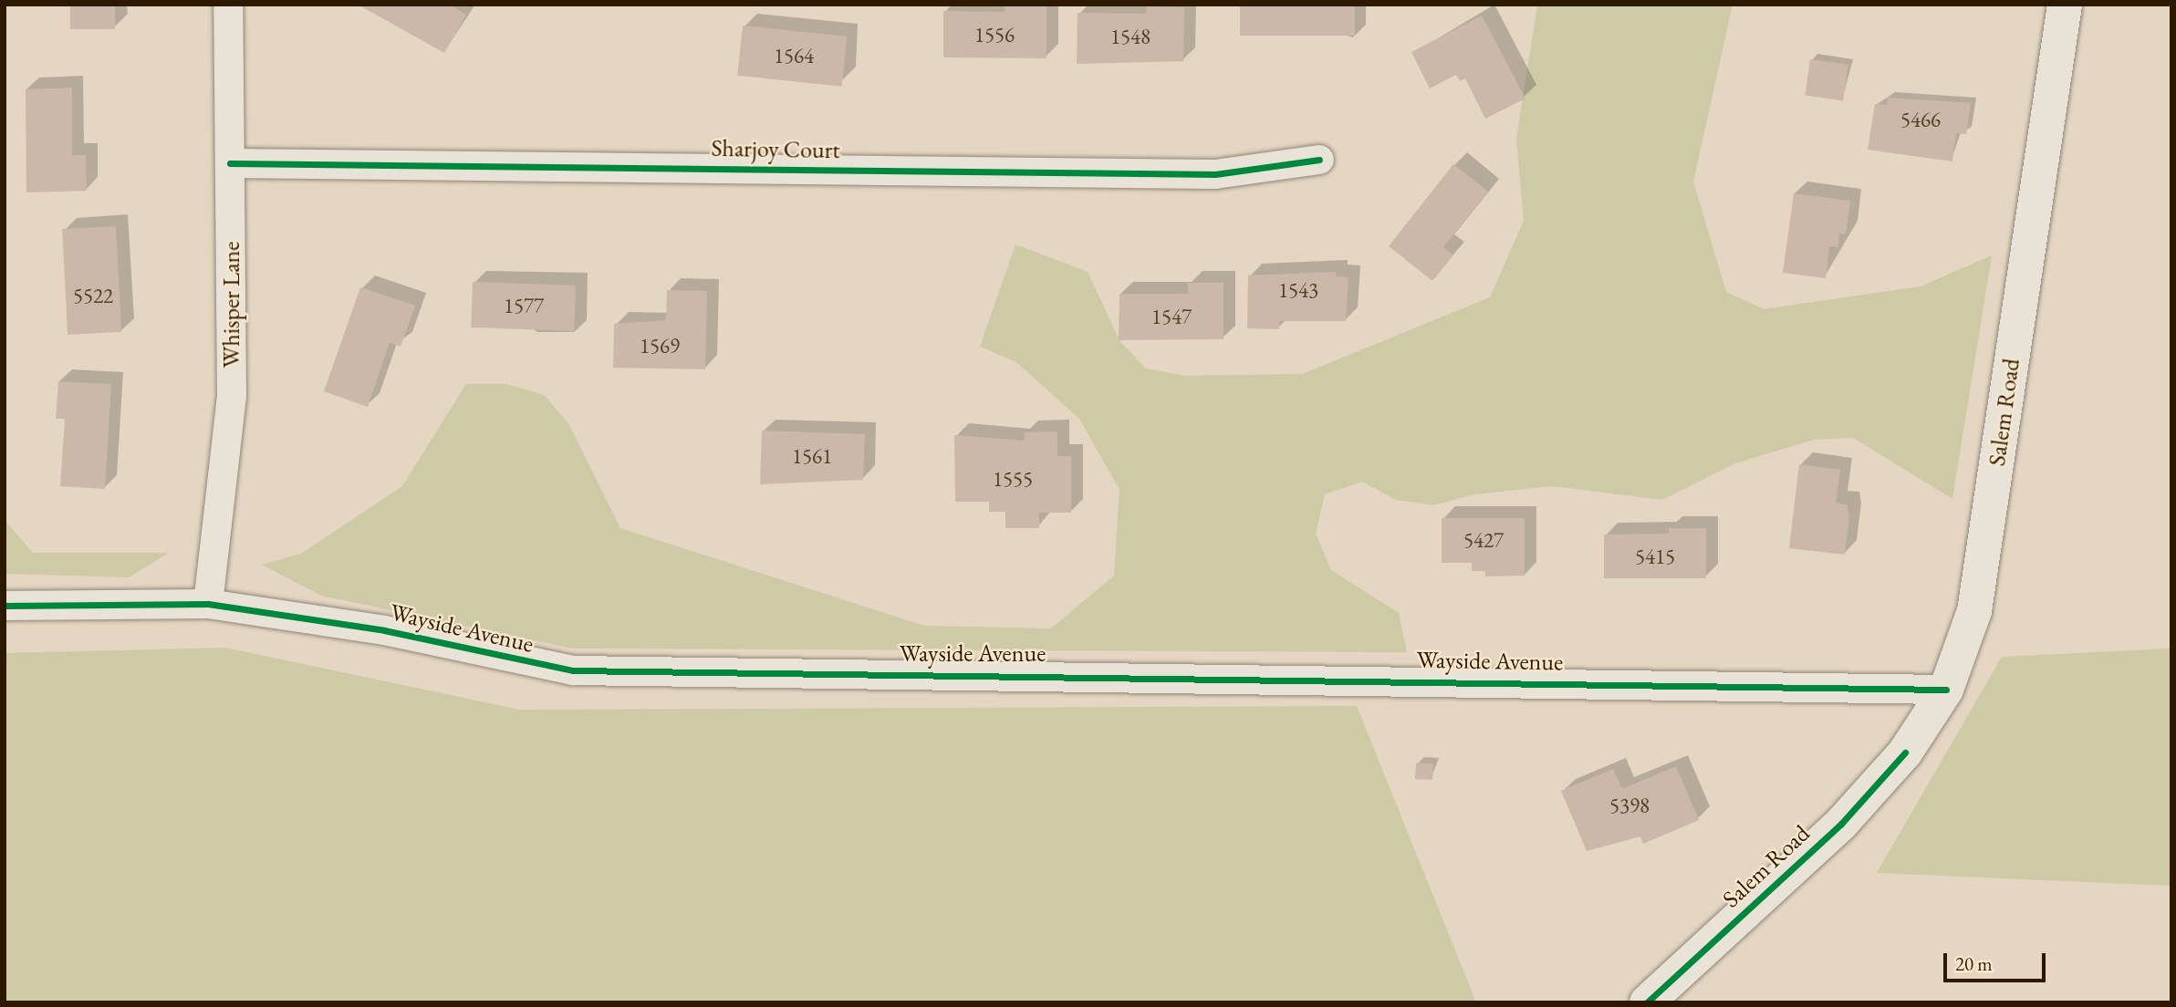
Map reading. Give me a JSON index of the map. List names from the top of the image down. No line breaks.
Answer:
{"streets":{"street":["Sharjoy Court","Whisper Lane","Salem Road","Wayside Avenue"]},"crossings":[["Sharjoy Court","Whisper Lane"],["Whisper Lane","Wayside Avenue"],["Salem Road","Wayside Avenue"]],"house_numbers":["1556","1548","1564","5466","1543","5522","1577","1547","1569","1561","1555","5427","5415","5398"],"scale_bar":"20 m"}
